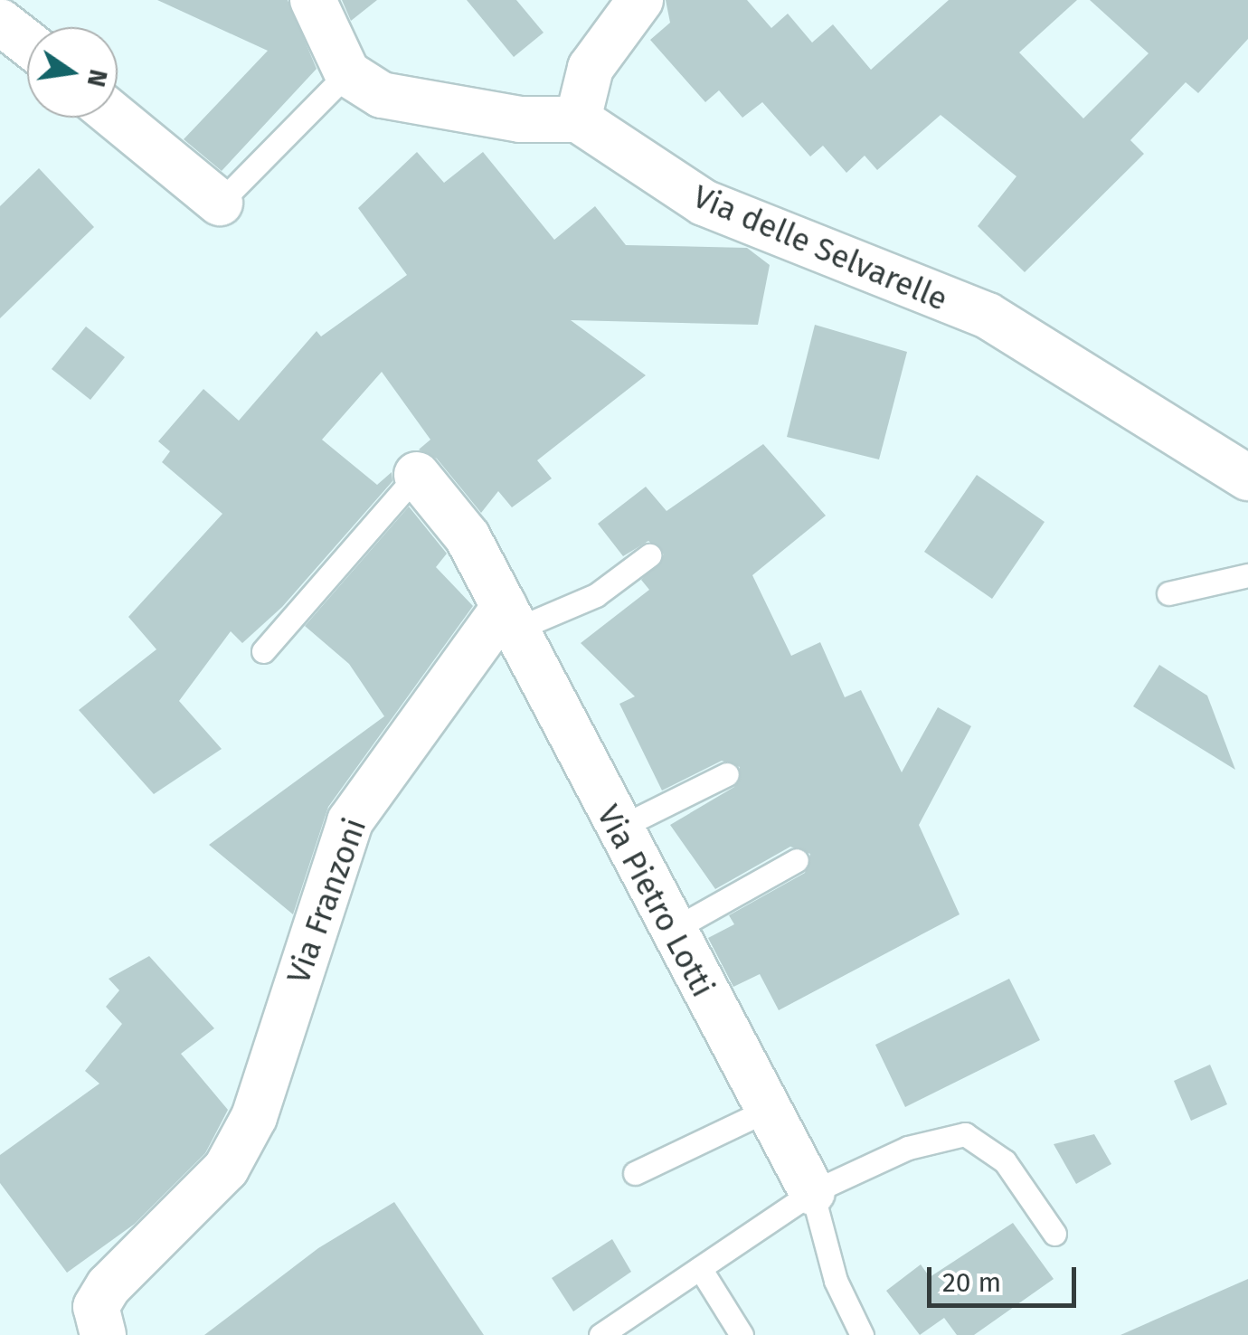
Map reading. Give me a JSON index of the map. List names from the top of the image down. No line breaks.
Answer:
{"streets":{"street":["Via delle Selvarelle","Via Franzoni","Via Pietro Lotti"]},"crossings":[["Via Franzoni","Via Pietro Lotti"]],"scale_bar":"20 m","north":"right"}
